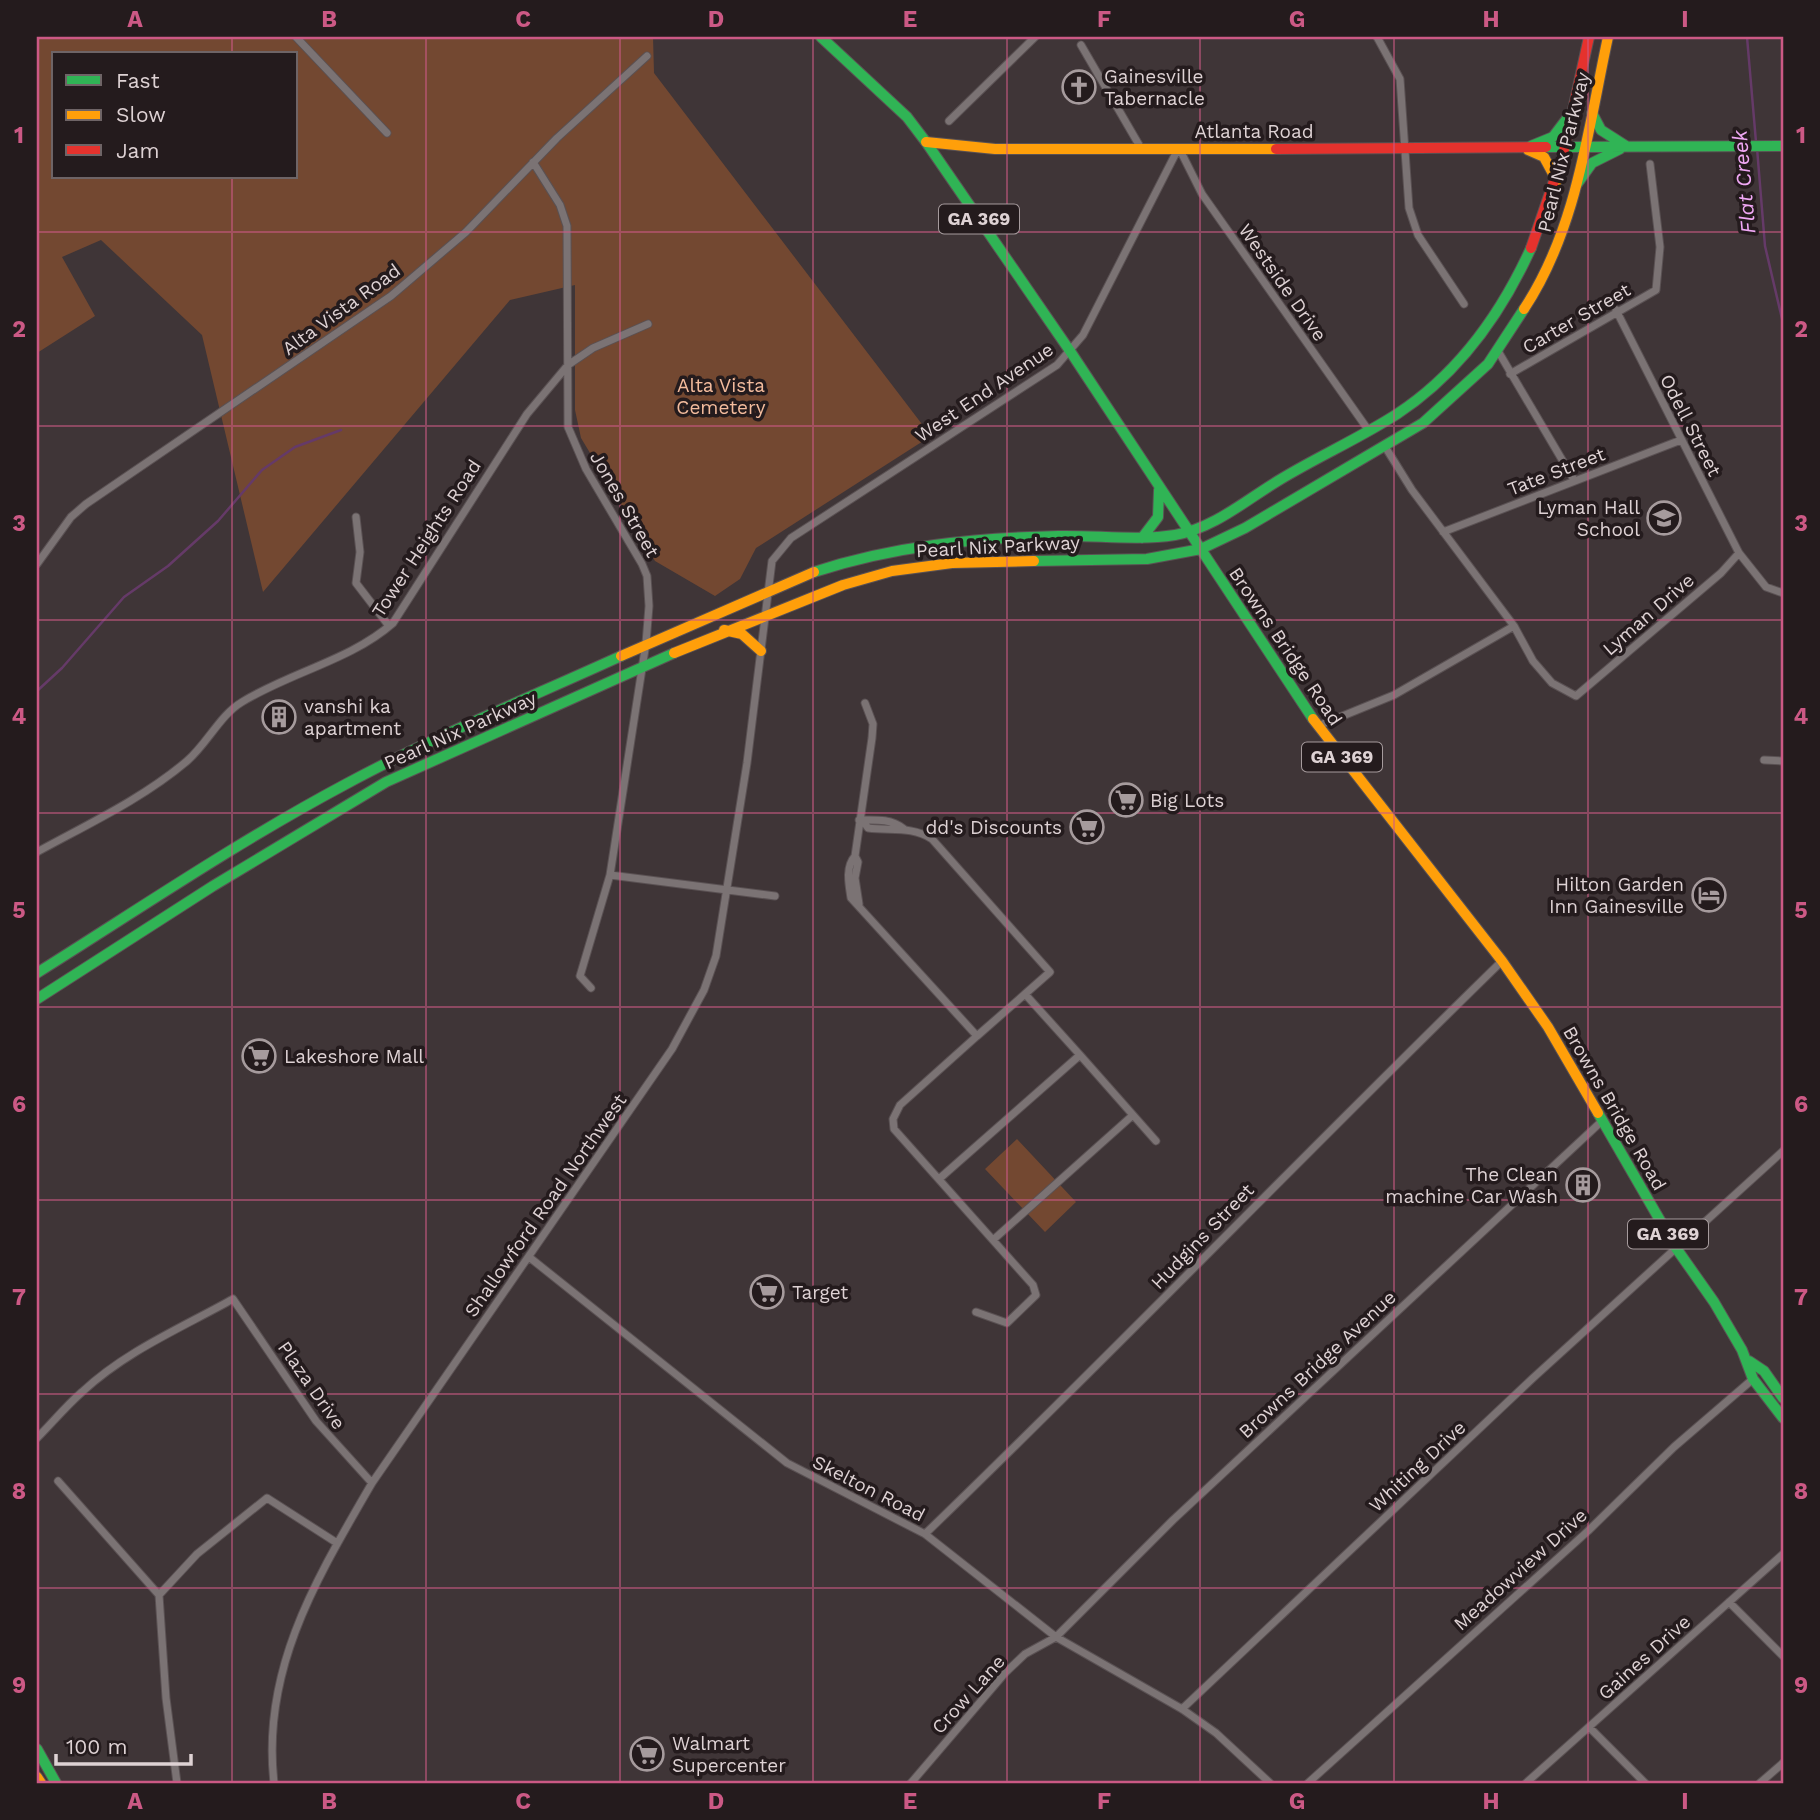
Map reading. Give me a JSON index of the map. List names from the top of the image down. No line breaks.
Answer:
{"streets":{"main road":["Atlanta Road","Pearl Nix Parkway","GA 369","Browns Bridge Road"],"street":["Westside Drive","Alta Vista Road","Carter Street","West End Avenue","Odell Street","Tate Street","Jones Street","Tower Heights Road","Lyman Drive","Shallowford Road Northwest","Hudgins Street","Browns Bridge Avenue","Plaza Drive","Whiting Drive","Skelton Road","Meadowview Drive","Gaines Drive","Crow Lane"]},"crossings":[["Atlanta Road","Pearl Nix Parkway"],["Atlanta Road","Westside Drive"],["Atlanta Road","West End Avenue"],["Atlanta Road","Browns Bridge Road"],["Pearl Nix Parkway","Westside Drive"],["Pearl Nix Parkway","West End Avenue"],["Pearl Nix Parkway","Jones Street"],["Pearl Nix Parkway","Browns Bridge Road"],["Pearl Nix Parkway","Shallowford Road Northwest"],["Westside Drive","West End Avenue"],["Alta Vista Road","Jones Street"],["Carter Street","Odell Street"],["West End Avenue","Browns Bridge Road"],["West End Avenue","Shallowford Road Northwest"],["Odell Street","Tate Street"],["Odell Street","Lyman Drive"],["Jones Street","Tower Heights Road"],["Browns Bridge Road","Hudgins Street"],["Browns Bridge Road","Browns Bridge Avenue"],["Browns Bridge Road","Whiting Drive"],["Browns Bridge Road","Meadowview Drive"],["Shallowford Road Northwest","Plaza Drive"],["Shallowford Road Northwest","Skelton Road"],["Hudgins Street","Skelton Road"],["Browns Bridge Avenue","Skelton Road"],["Browns Bridge Avenue","Crow Lane"],["Whiting Drive","Skelton Road"],["Skelton Road","Crow Lane"]],"water":["Flat Creek"],"parks":["Alta Vista Cemetery"],"places":{"church":["Gainesville Tabernacle"],"school or university":["Lyman Hall School"],"building":["vanshi ka apartment","The Clean machine Car Wash"],"supermarket":["Big Lots","dd's Discounts","Lakeshore Mall","Target","Walmart Supercenter"],"hotel":["Hilton Garden Inn Gainesville"]},"legend":["Fast","Slow","Jam"],"scale_bar":"100 m","grid":{"columns":["A","B","C","D","E","F","G","H","I"],"rows":["1","2","3","4","5","6","7","8","9"]}}
